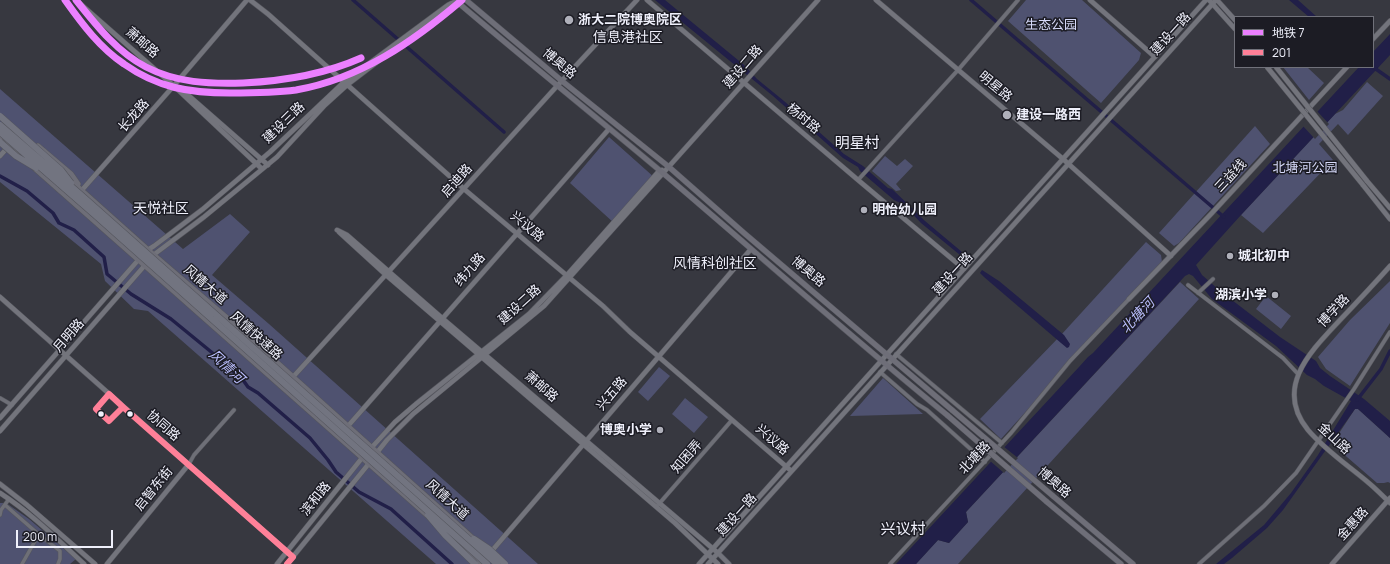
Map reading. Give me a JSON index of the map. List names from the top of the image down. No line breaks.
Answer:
{"streets":{"highway":["风情快速路"],"main road":["博奥路","风情大道"],"street":["建设一路","萧邮路","建设二路","明星路","长龙路","杨时路","建设三路","三益线","启迪路","兴议路","纬九路","博学路","月明路","兴五路","协同路","金山路","知困弄","北塘路","启智东街","滨和路","金惠路"]},"crossings":[["建设一路","博奥路"],["建设一路","明星路"],["建设一路","杨时路"],["建设一路","兴议路"],["萧邮路","长龙路"],["萧邮路","建设三路"],["博奥路","建设二路"],["博奥路","建设三路"],["博奥路","启迪路"],["博奥路","纬九路"],["博奥路","兴五路"],["建设二路","杨时路"],["建设二路","兴议路"],["建设二路","风情大道"],["建设二路","滨和路"],["明星路","三益线"],["长龙路","兴议路"],["长龙路","风情大道"],["长龙路","风情快速路"],["建设三路","兴议路"],["建设三路","风情大道"],["建设三路","月明路"],["三益线","北塘路"],["启迪路","兴议路"],["启迪路","风情大道"],["兴议路","纬九路"],["兴议路","兴五路"],["兴议路","知困弄"],["纬九路","风情大道"],["风情大道","月明路"],["风情大道","风情快速路"],["风情大道","兴五路"],["风情大道","滨和路"],["博学路","金山路"],["月明路","协同路"],["协同路","启智东街"],["协同路","滨和路"],["金山路","金惠路"]],"districts":["信息港社区","明星村","天悦社区","风情科创社区","兴议村"],"water":["北塘河","风情河"],"parks":["生态公园","北塘河公园"],"places":["浙大二院博奥院区","建设一路西","明怡幼儿园","城北初中","湖滨小学","博奥小学"],"lines":["metro line 7","transit line 201"],"legend":["地铁 7","201"],"scale_bar":"200 m"}
